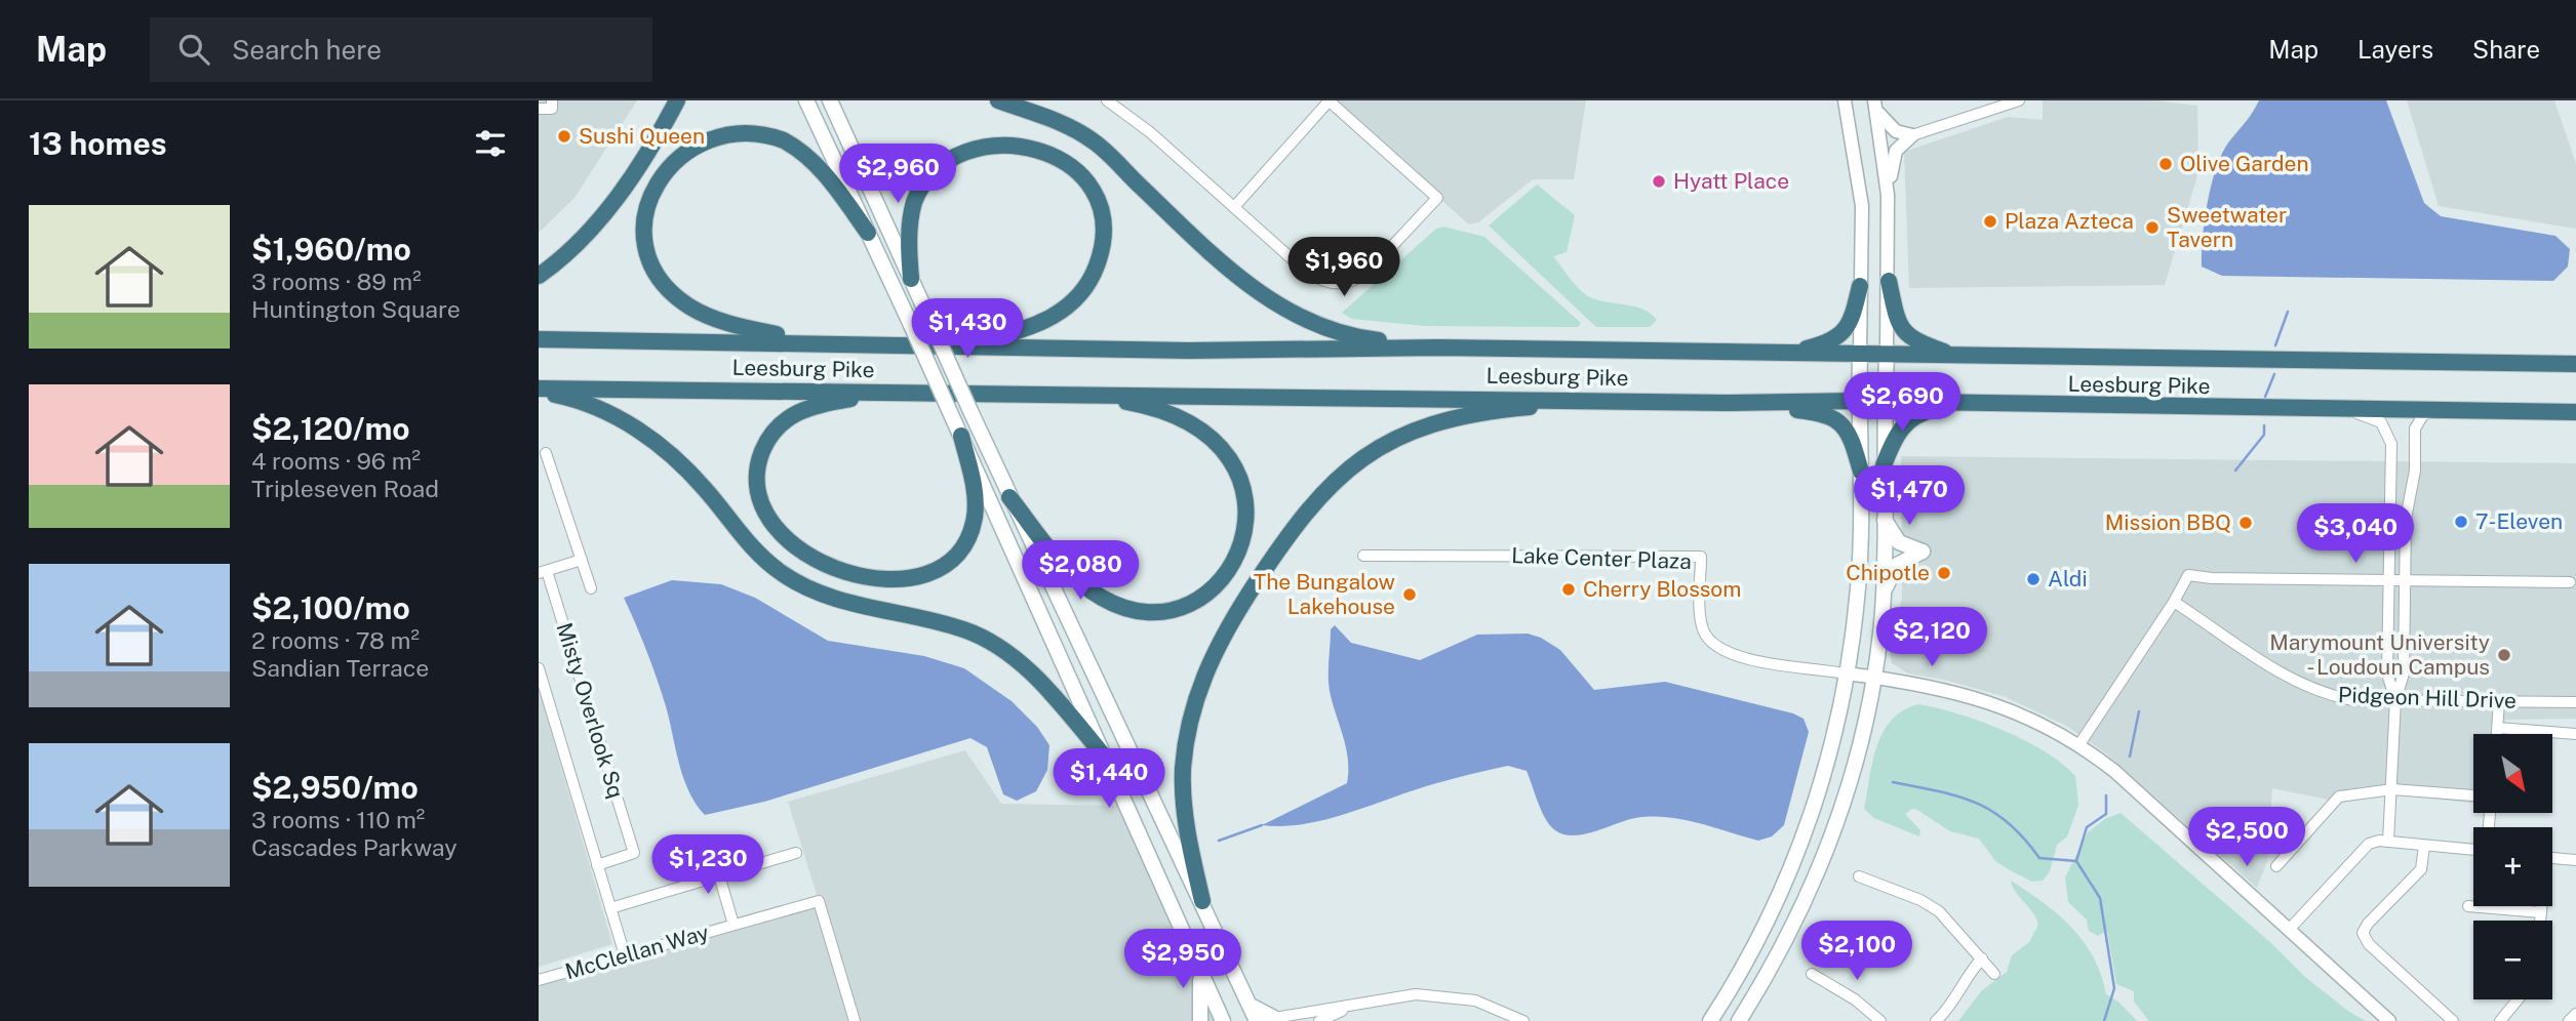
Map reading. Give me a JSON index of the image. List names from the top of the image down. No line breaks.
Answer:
{"streets":{"highway":["Leesburg Pike"],"street":["Lake Center Plaza","Pidgeon Hill Drive","Misty Overlook Sq","McClellan Way"]},"places":["Sushi Queen","Olive Garden","Hyatt Place","Plaza Azteca","Sweetwater Tavern","7-Eleven","Mission BBQ","Chipotle","Aldi","Cherry Blossom","The Bungalow Lakehouse","Marymount University - Loudoun Campus"],"north":"bottom right","page":{"header":"Map","search":"Search here","nav":["Map","Layers","Share"],"heading":"13 homes","price":["$2,960","$1,960","$1,430","$2,690","$1,470","$3,040","$2,080","$2,120","$1,440","$2,500","$1,230","$2,100","$2,950"],"list":[{"name":"$1,960/mo","note":"3 rooms · 89 m² · Huntington Square"},{"name":"$2,120/mo","note":"4 rooms · 96 m² · Tripleseven Road"},{"name":"$2,100/mo","note":"2 rooms · 78 m² · Sandian Terrace"},{"name":"$2,950/mo","note":"3 rooms · 110 m² · Cascades Parkway"}],"map_buttons":["+","−"]}}
